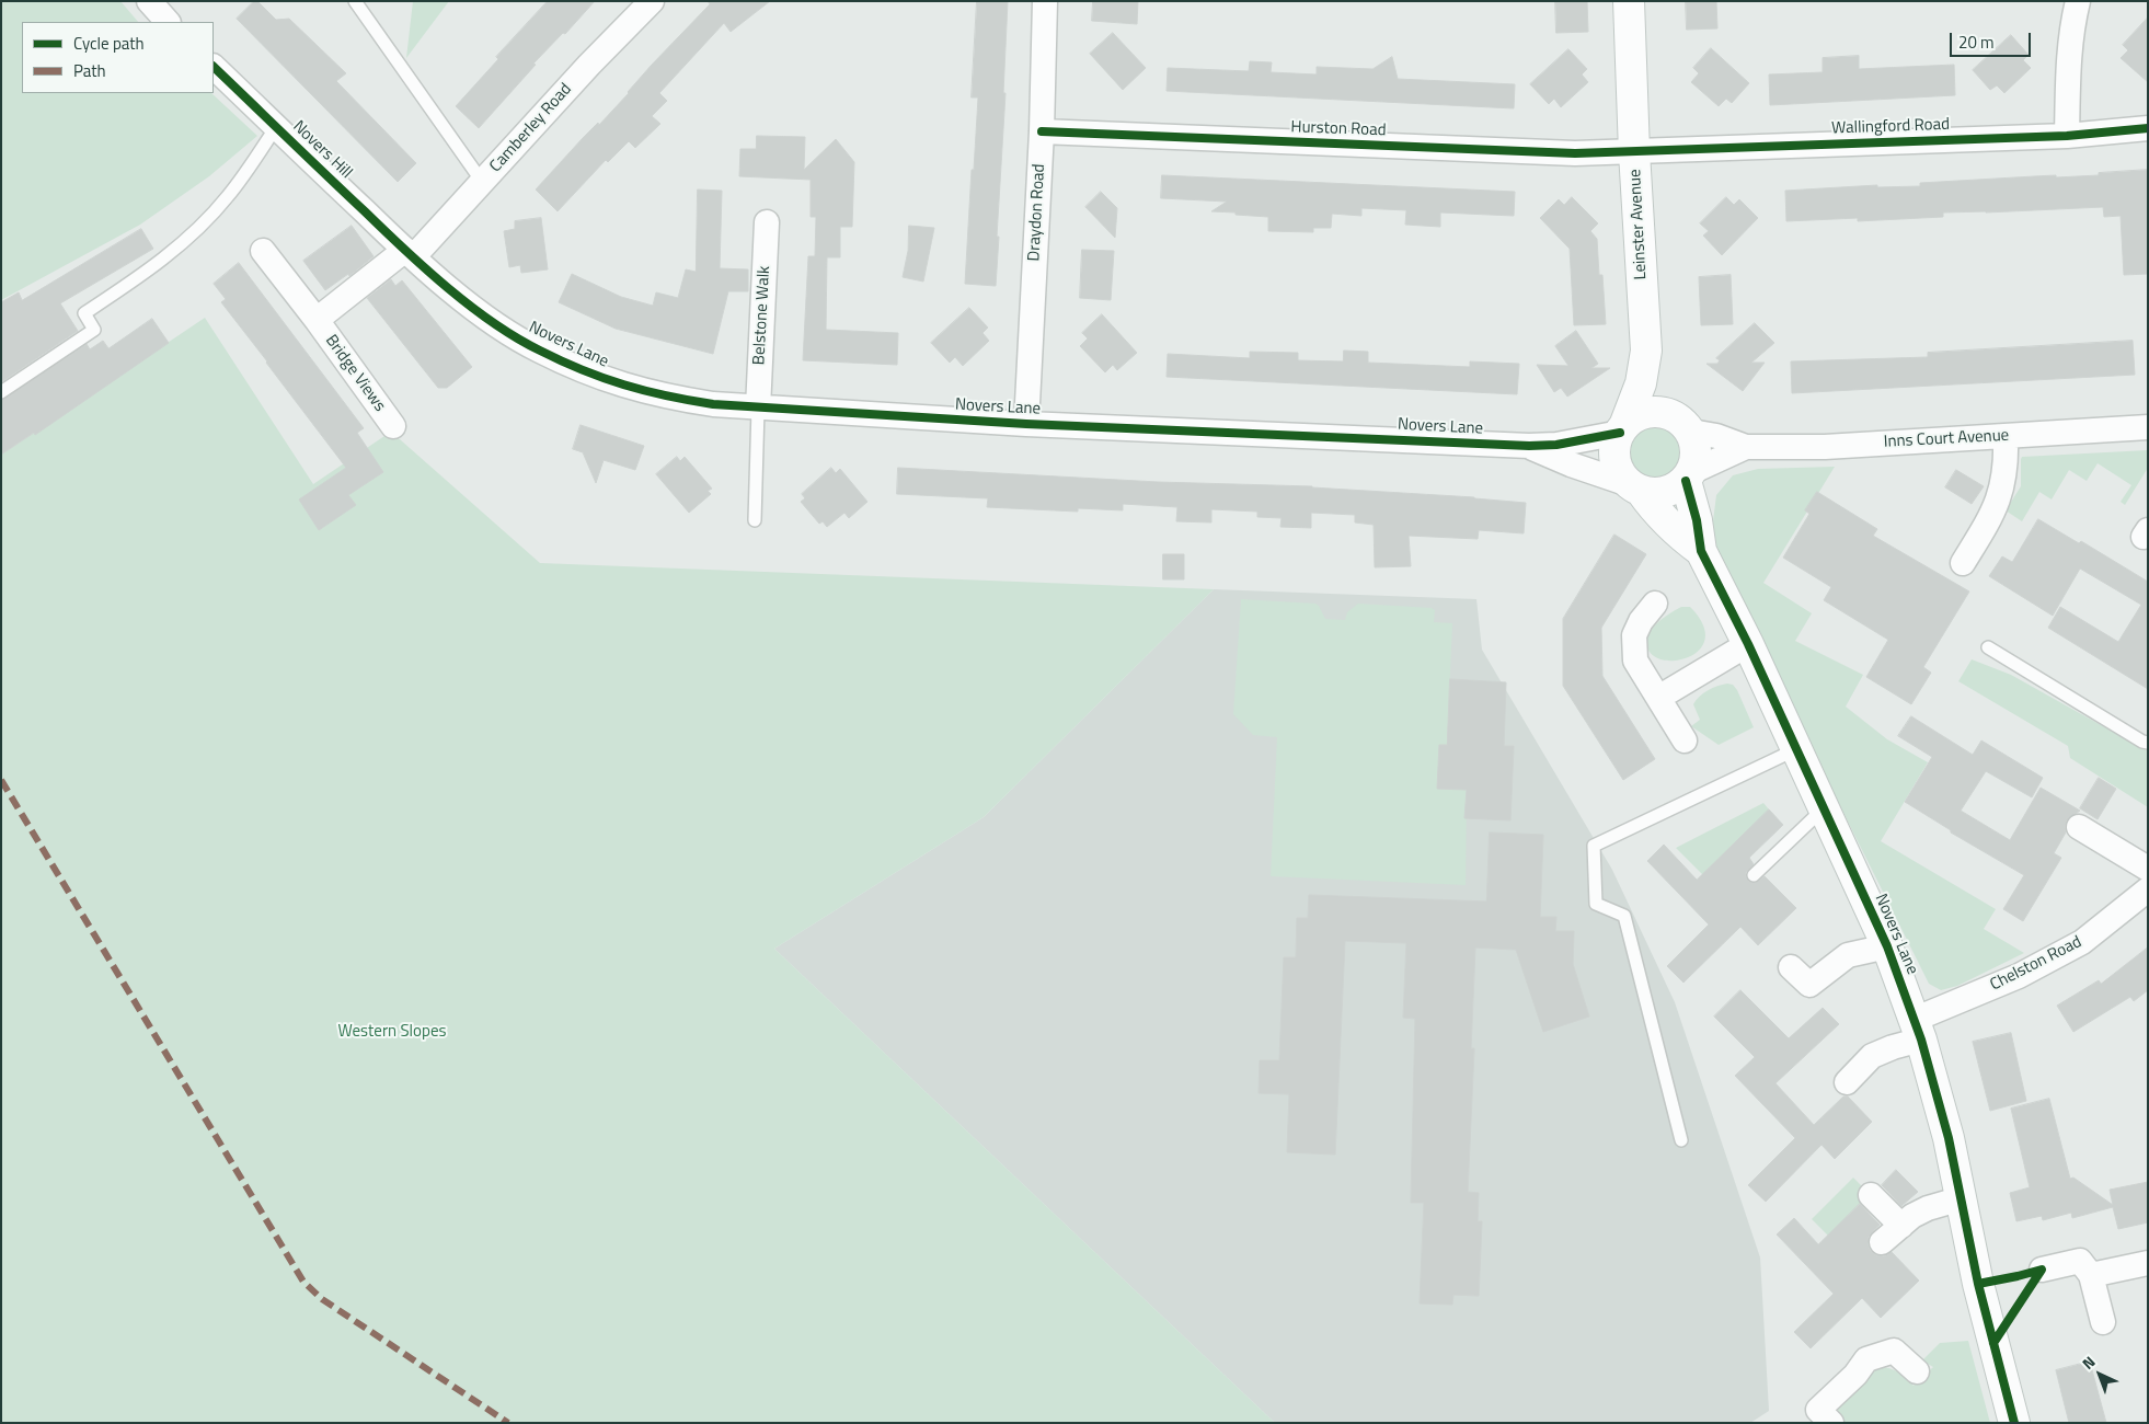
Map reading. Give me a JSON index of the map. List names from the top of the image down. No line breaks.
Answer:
{"streets":{"street":["Wallingford Road","Camberley Road","Hurston Road","Novers Hill","Draydon Road","Leinster Avenue","Belstone Walk","Novers Lane","Bridge Views","Inns Court Avenue","Chelston Road"]},"crossings":[["Wallingford Road","Hurston Road"],["Wallingford Road","Leinster Avenue"],["Camberley Road","Novers Hill"],["Camberley Road","Novers Lane"],["Camberley Road","Bridge Views"],["Hurston Road","Draydon Road"],["Hurston Road","Leinster Avenue"],["Novers Hill","Novers Lane"],["Novers Hill","Bridge Views"],["Draydon Road","Novers Lane"],["Leinster Avenue","Novers Lane"],["Leinster Avenue","Inns Court Avenue"],["Belstone Walk","Novers Lane"],["Novers Lane","Bridge Views"],["Novers Lane","Inns Court Avenue"],["Novers Lane","Chelston Road"]],"parks":["Western Slopes"],"legend":["Cycle path","Path"],"scale_bar":"20 m","north":"top left"}
